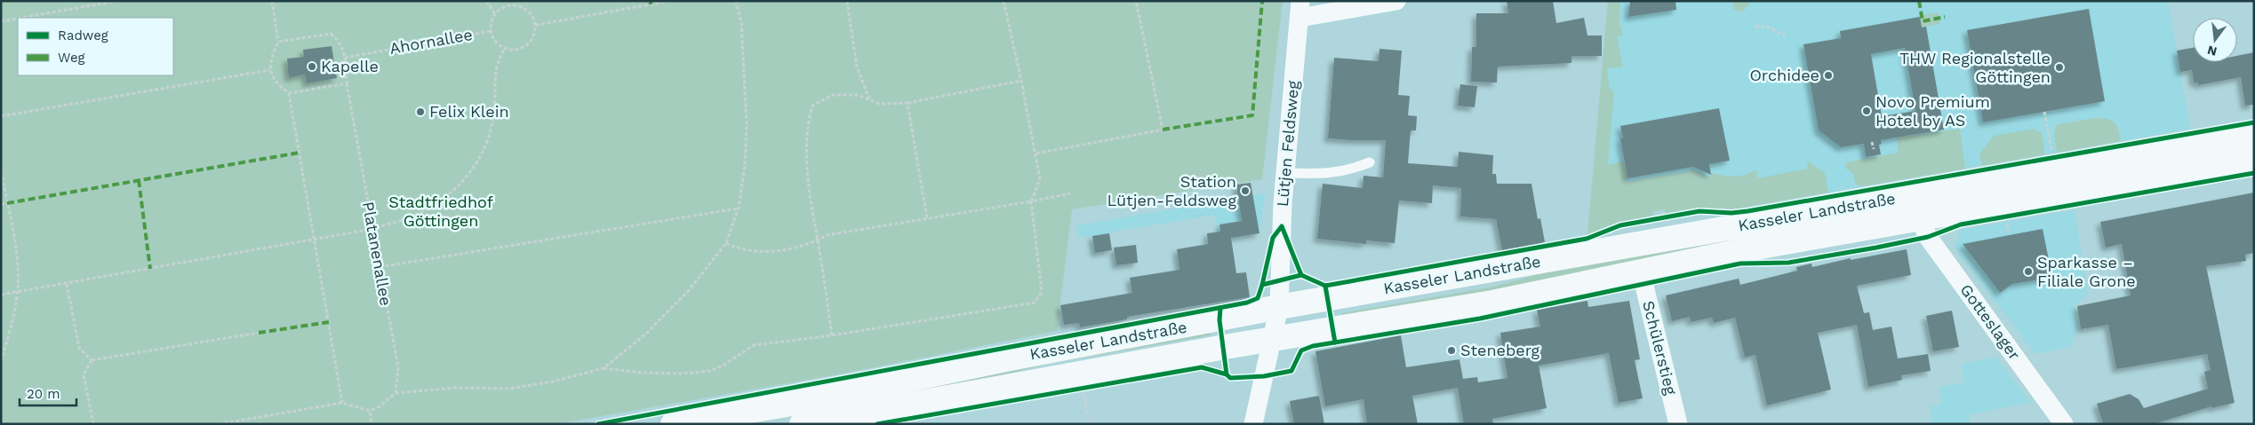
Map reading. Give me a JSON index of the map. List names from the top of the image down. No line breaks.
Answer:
{"streets":{"main road":["Kasseler Landstraße"],"street":["Lütjen Feldsweg","Gotteslager","Schülerstieg"],"path":["Ahornallee","Platanenallee"]},"crossings":[["Ahornallee","Platanenallee"],["Lütjen Feldsweg","Kasseler Landstraße"],["Kasseler Landstraße","Gotteslager"],["Kasseler Landstraße","Schülerstieg"]],"parks":["Stadtfriedhof Göttingen"],"places":["Kapelle","THW Regionalstelle Göttingen","Orchidee","Novo Premium Hotel by AS","Felix Klein","Station Lütjen-Feldsweg","Sparkasse – Filiale Grone","Steneberg"],"legend":["Radweg","Weg"],"scale_bar":"20 m","north":"bottom"}
